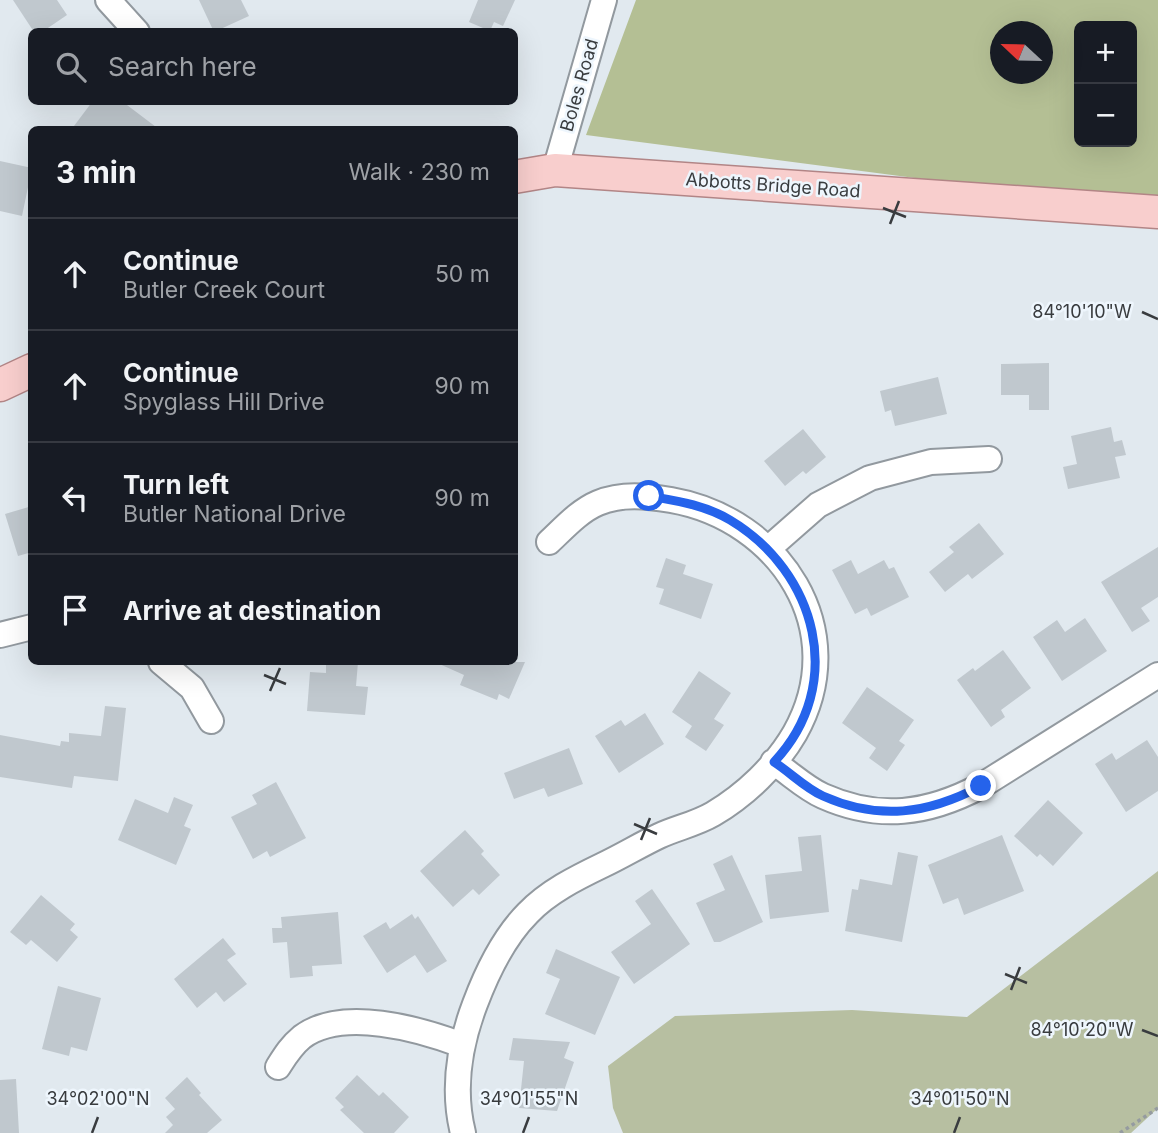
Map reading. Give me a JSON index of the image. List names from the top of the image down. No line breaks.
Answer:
{"streets":{"main road":["Abbotts Bridge Road"],"street":["Boles Road"]},"crossings":[["Boles Road","Abbotts Bridge Road"]],"north":"left","page":{"map_buttons":["+","−"],"search":"Search here","heading":["3 min","Walk · 230 m"],"list":[["Continue","Butler Creek Court","50 m"],["Continue","Spyglass Hill Drive","90 m"],["Turn left","Butler National Drive","90 m"],"Arrive at destination"]},"coordinates":["84°10'10\"W","84°10'20\"W","34°02'00\"N","34°01'55\"N","34°01'50\"N"]}
